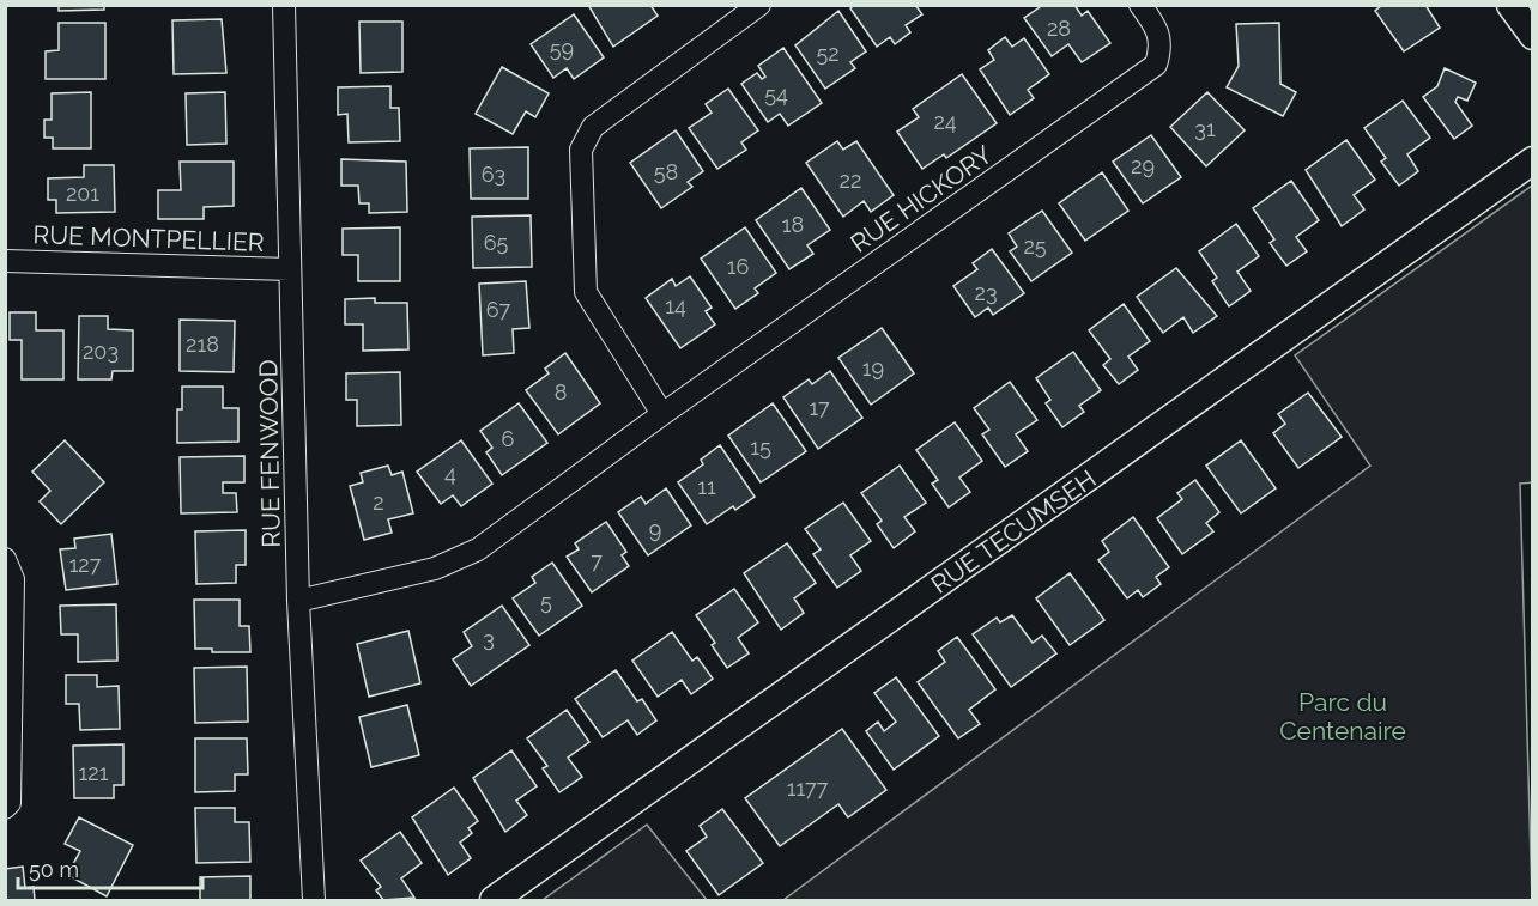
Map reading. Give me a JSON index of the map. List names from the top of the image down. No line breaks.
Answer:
{"streets":{"street":["RUE HICKORY","RUE MONTPELLIER","RUE FENWOOD","RUE TECUMSEH"]},"crossings":[["RUE HICKORY","RUE FENWOOD"],["RUE MONTPELLIER","RUE FENWOOD"]],"parks":["Parc du Centenaire"],"house_numbers":["28","59","52","54","24","31","29","58","63","22","201","18","65","25","16","23","14","67","218","203","19","8","17","6","15","4","11","2","9","7","127","5","3","121","1177"],"scale_bar":"50 m"}
